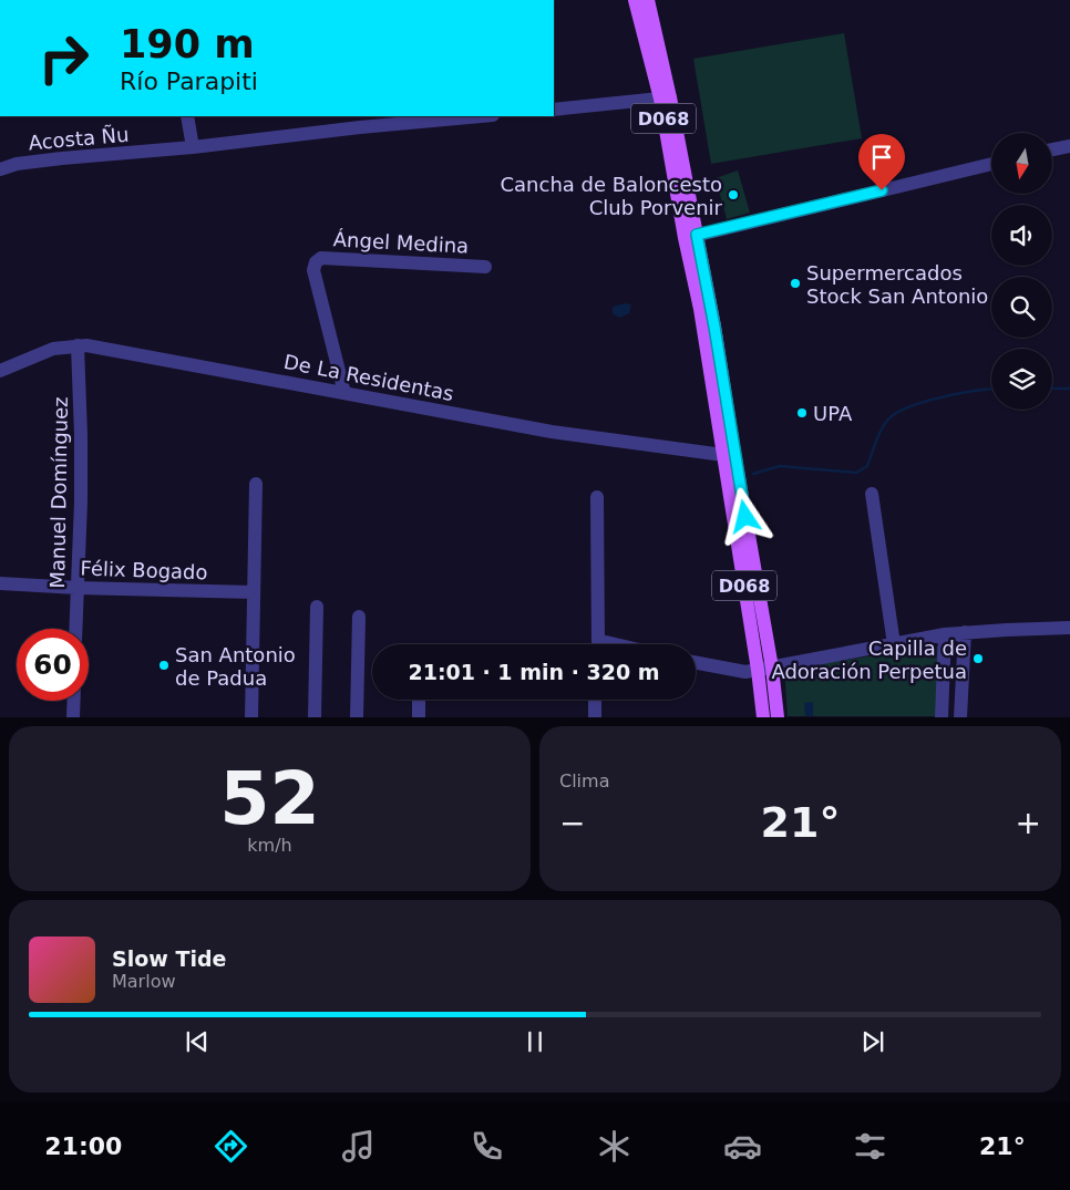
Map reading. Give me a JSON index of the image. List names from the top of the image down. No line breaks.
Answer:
{"streets":{"main road":["D068"],"street":["Acosta Ñu","Ángel Medina","De La Residentas","Manuel Domínguez","Félix Bogado"]},"crossings":[["D068","De La Residentas"],["Ángel Medina","De La Residentas"],["De La Residentas","Manuel Domínguez"],["Manuel Domínguez","Félix Bogado"]],"places":["Cancha de Baloncesto Club Porvenir","Supermercados Stock San Antonio","UPA","Capilla de Adoración Perpetua","San Antonio de Padua"],"north":"bottom","page":{"turn":["190 m","Río Parapiti"],"limit":"60","trip":"21:01 · 1 min · 320 m","tile":[["52","km/h"],"Clima"],"heat":["−","21°","+"],"song":["Slow Tide","Marlow"],"tabs":["21:00","21°"]}}
